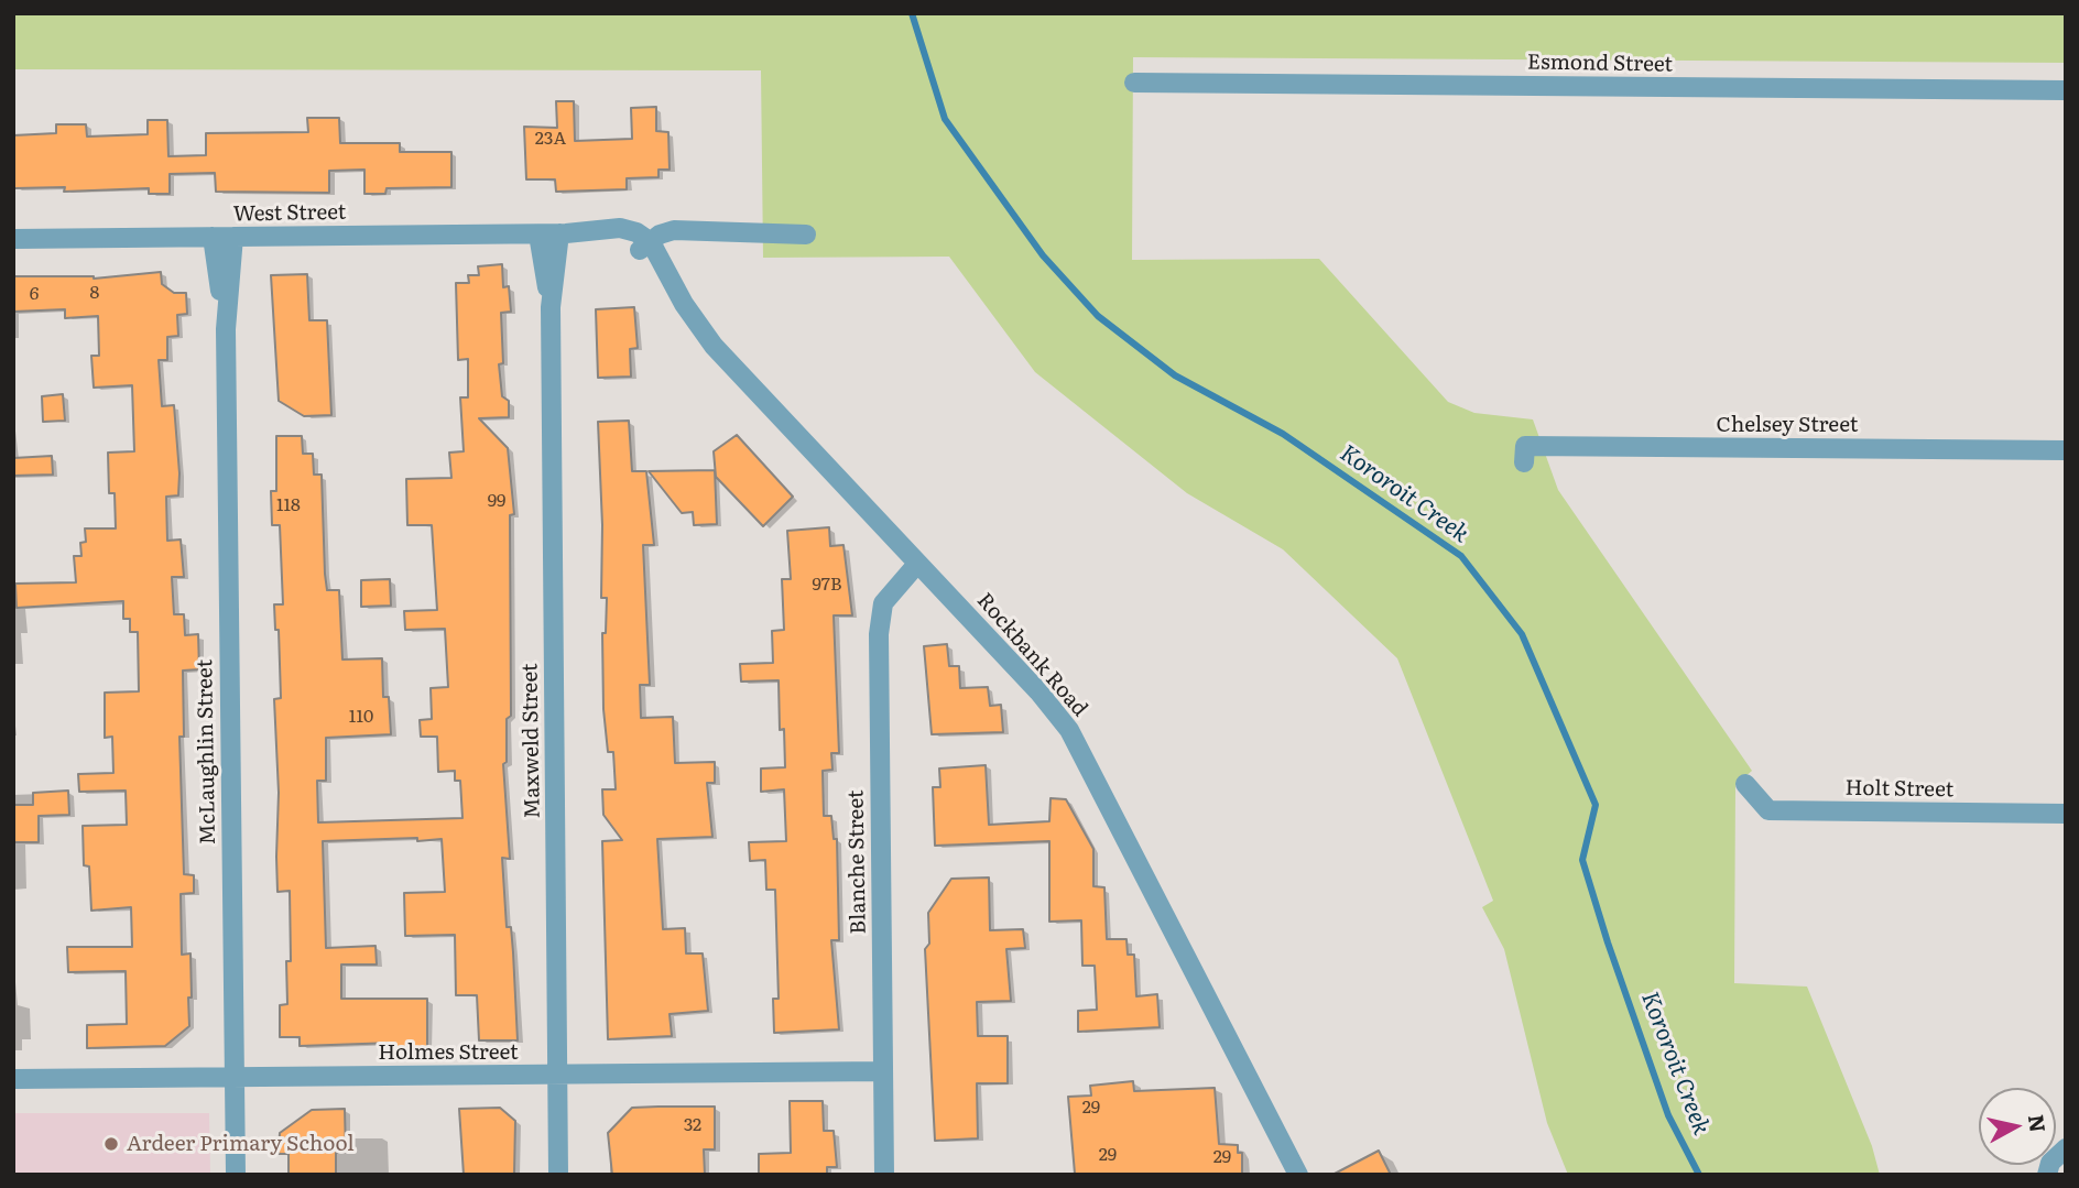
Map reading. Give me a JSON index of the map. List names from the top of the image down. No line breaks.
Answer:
{"streets":{"street":["Esmond Street","West Street","Chelsey Street","Rockbank Road","Maxweld Street","McLaughlin Street","Holt Street","Blanche Street","Holmes Street"]},"crossings":[["West Street","Rockbank Road"],["West Street","Maxweld Street"],["West Street","McLaughlin Street"],["Rockbank Road","Blanche Street"],["Maxweld Street","Holmes Street"],["McLaughlin Street","Holmes Street"],["Blanche Street","Holmes Street"]],"water":["Kororoit Creek"],"places":["Ardeer Primary School"],"house_numbers":["23A","8","6","99","118","97B","110","29","32","29","29"],"north":"right"}
